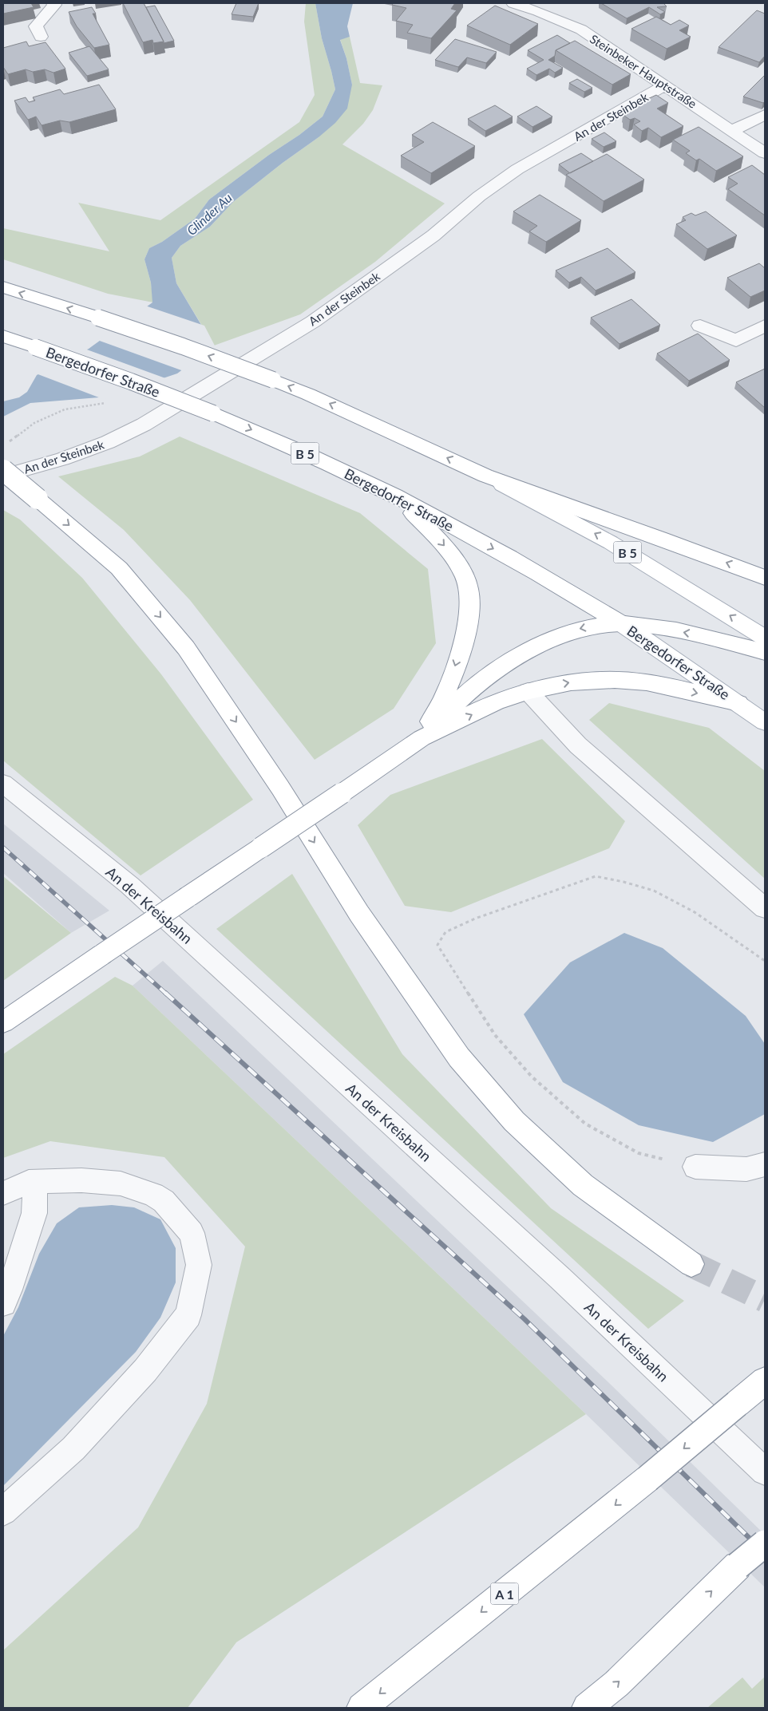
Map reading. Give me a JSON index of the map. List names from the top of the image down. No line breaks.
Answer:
{"streets":{"main road":["Bergedorfer Straße","B 5","A 1"],"street":["Steinbeker Hauptstraße","An der Steinbek","An der Kreisbahn"]},"crossings":[["Steinbeker Hauptstraße","An der Steinbek"]],"water":["Glinder Au"]}
